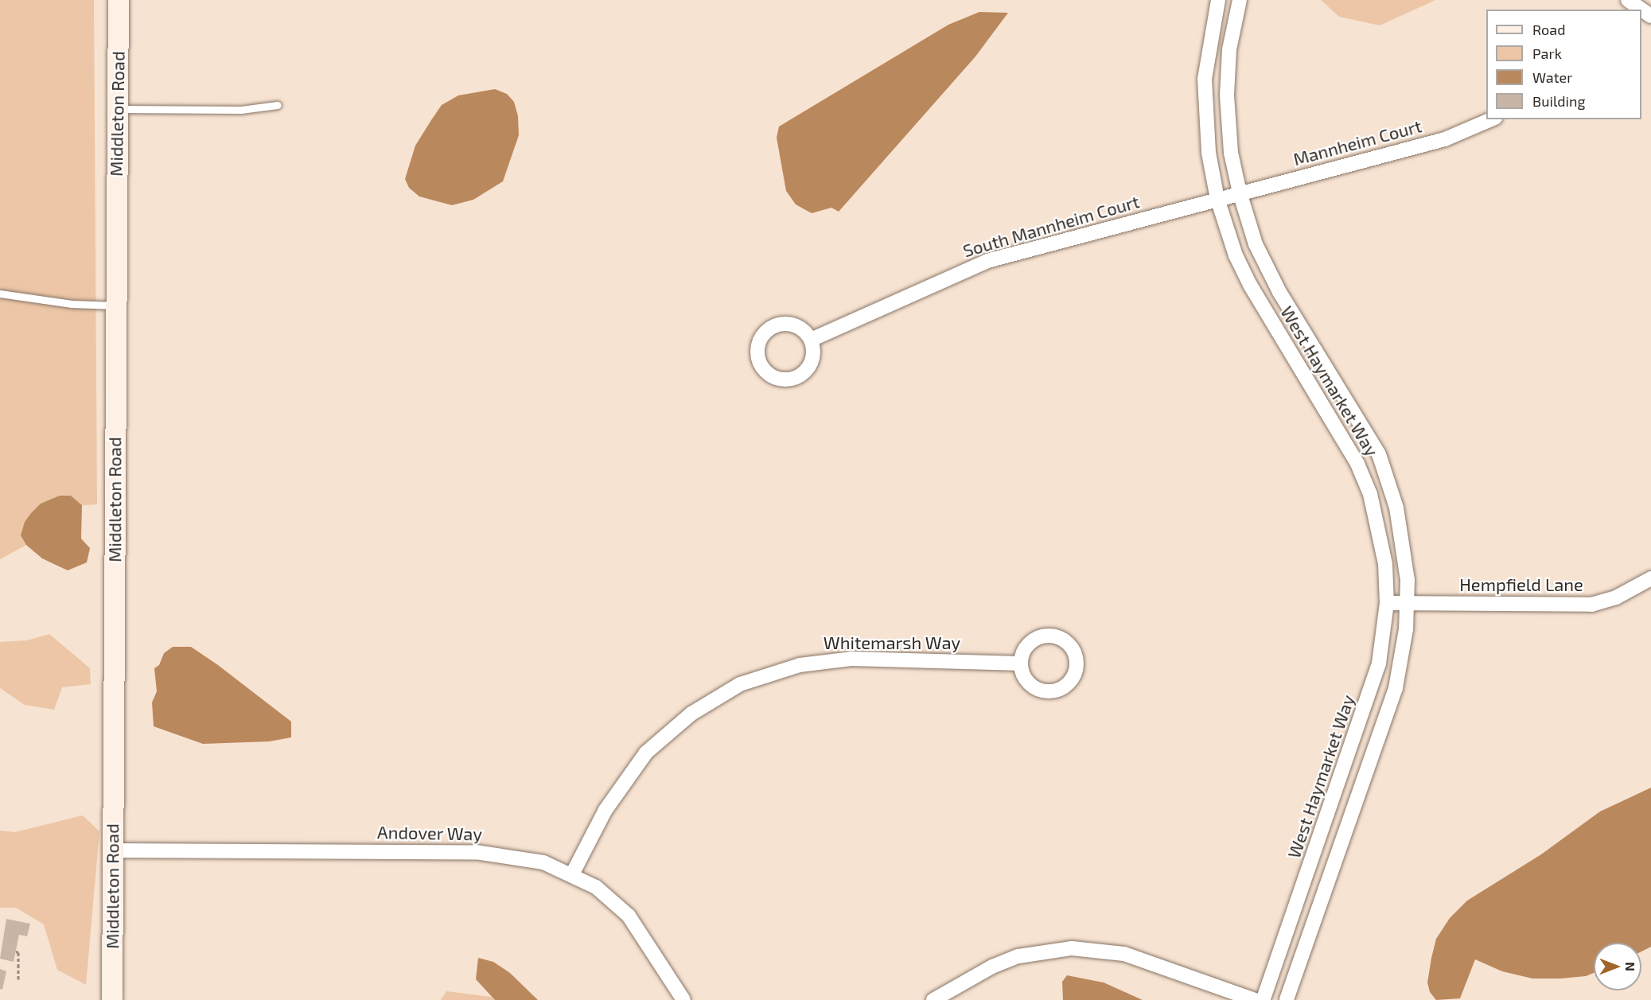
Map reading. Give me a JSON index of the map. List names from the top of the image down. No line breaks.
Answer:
{"streets":{"street":["Middleton Road","Mannheim Court","South Mannheim Court","West Haymarket Way","Hempfield Lane","Whitemarsh Way","Andover Way"]},"crossings":[["Middleton Road","Andover Way"],["Mannheim Court","South Mannheim Court"],["Mannheim Court","West Haymarket Way"],["South Mannheim Court","West Haymarket Way"],["West Haymarket Way","Hempfield Lane"],["Whitemarsh Way","Andover Way"]],"legend":["Road","Park","Water","Building"],"north":"right"}
